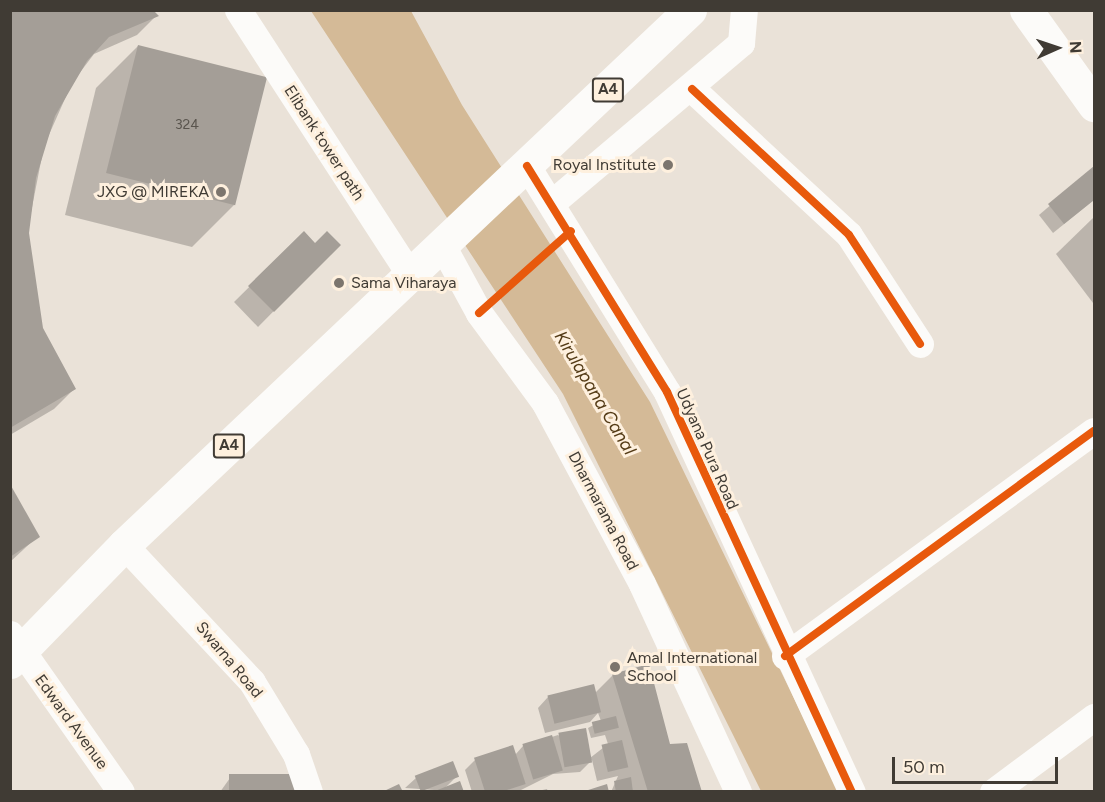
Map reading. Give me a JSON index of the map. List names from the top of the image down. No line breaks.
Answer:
{"streets":{"main road":["A4"],"street":["Elibank tower path","Udyana Pura Road","Dharmarama Road","Swarna Road","Edward Avenue"]},"crossings":[["A4","Elibank tower path"],["A4","Udyana Pura Road"],["A4","Dharmarama Road"],["A4","Swarna Road"],["A4","Edward Avenue"]],"water":["Kirulapana Canal"],"places":["Royal Institute","JXG @ MIREKA","Sama Viharaya","Amal International School"],"house_numbers":["324"],"scale_bar":"50 m","north":"right"}
